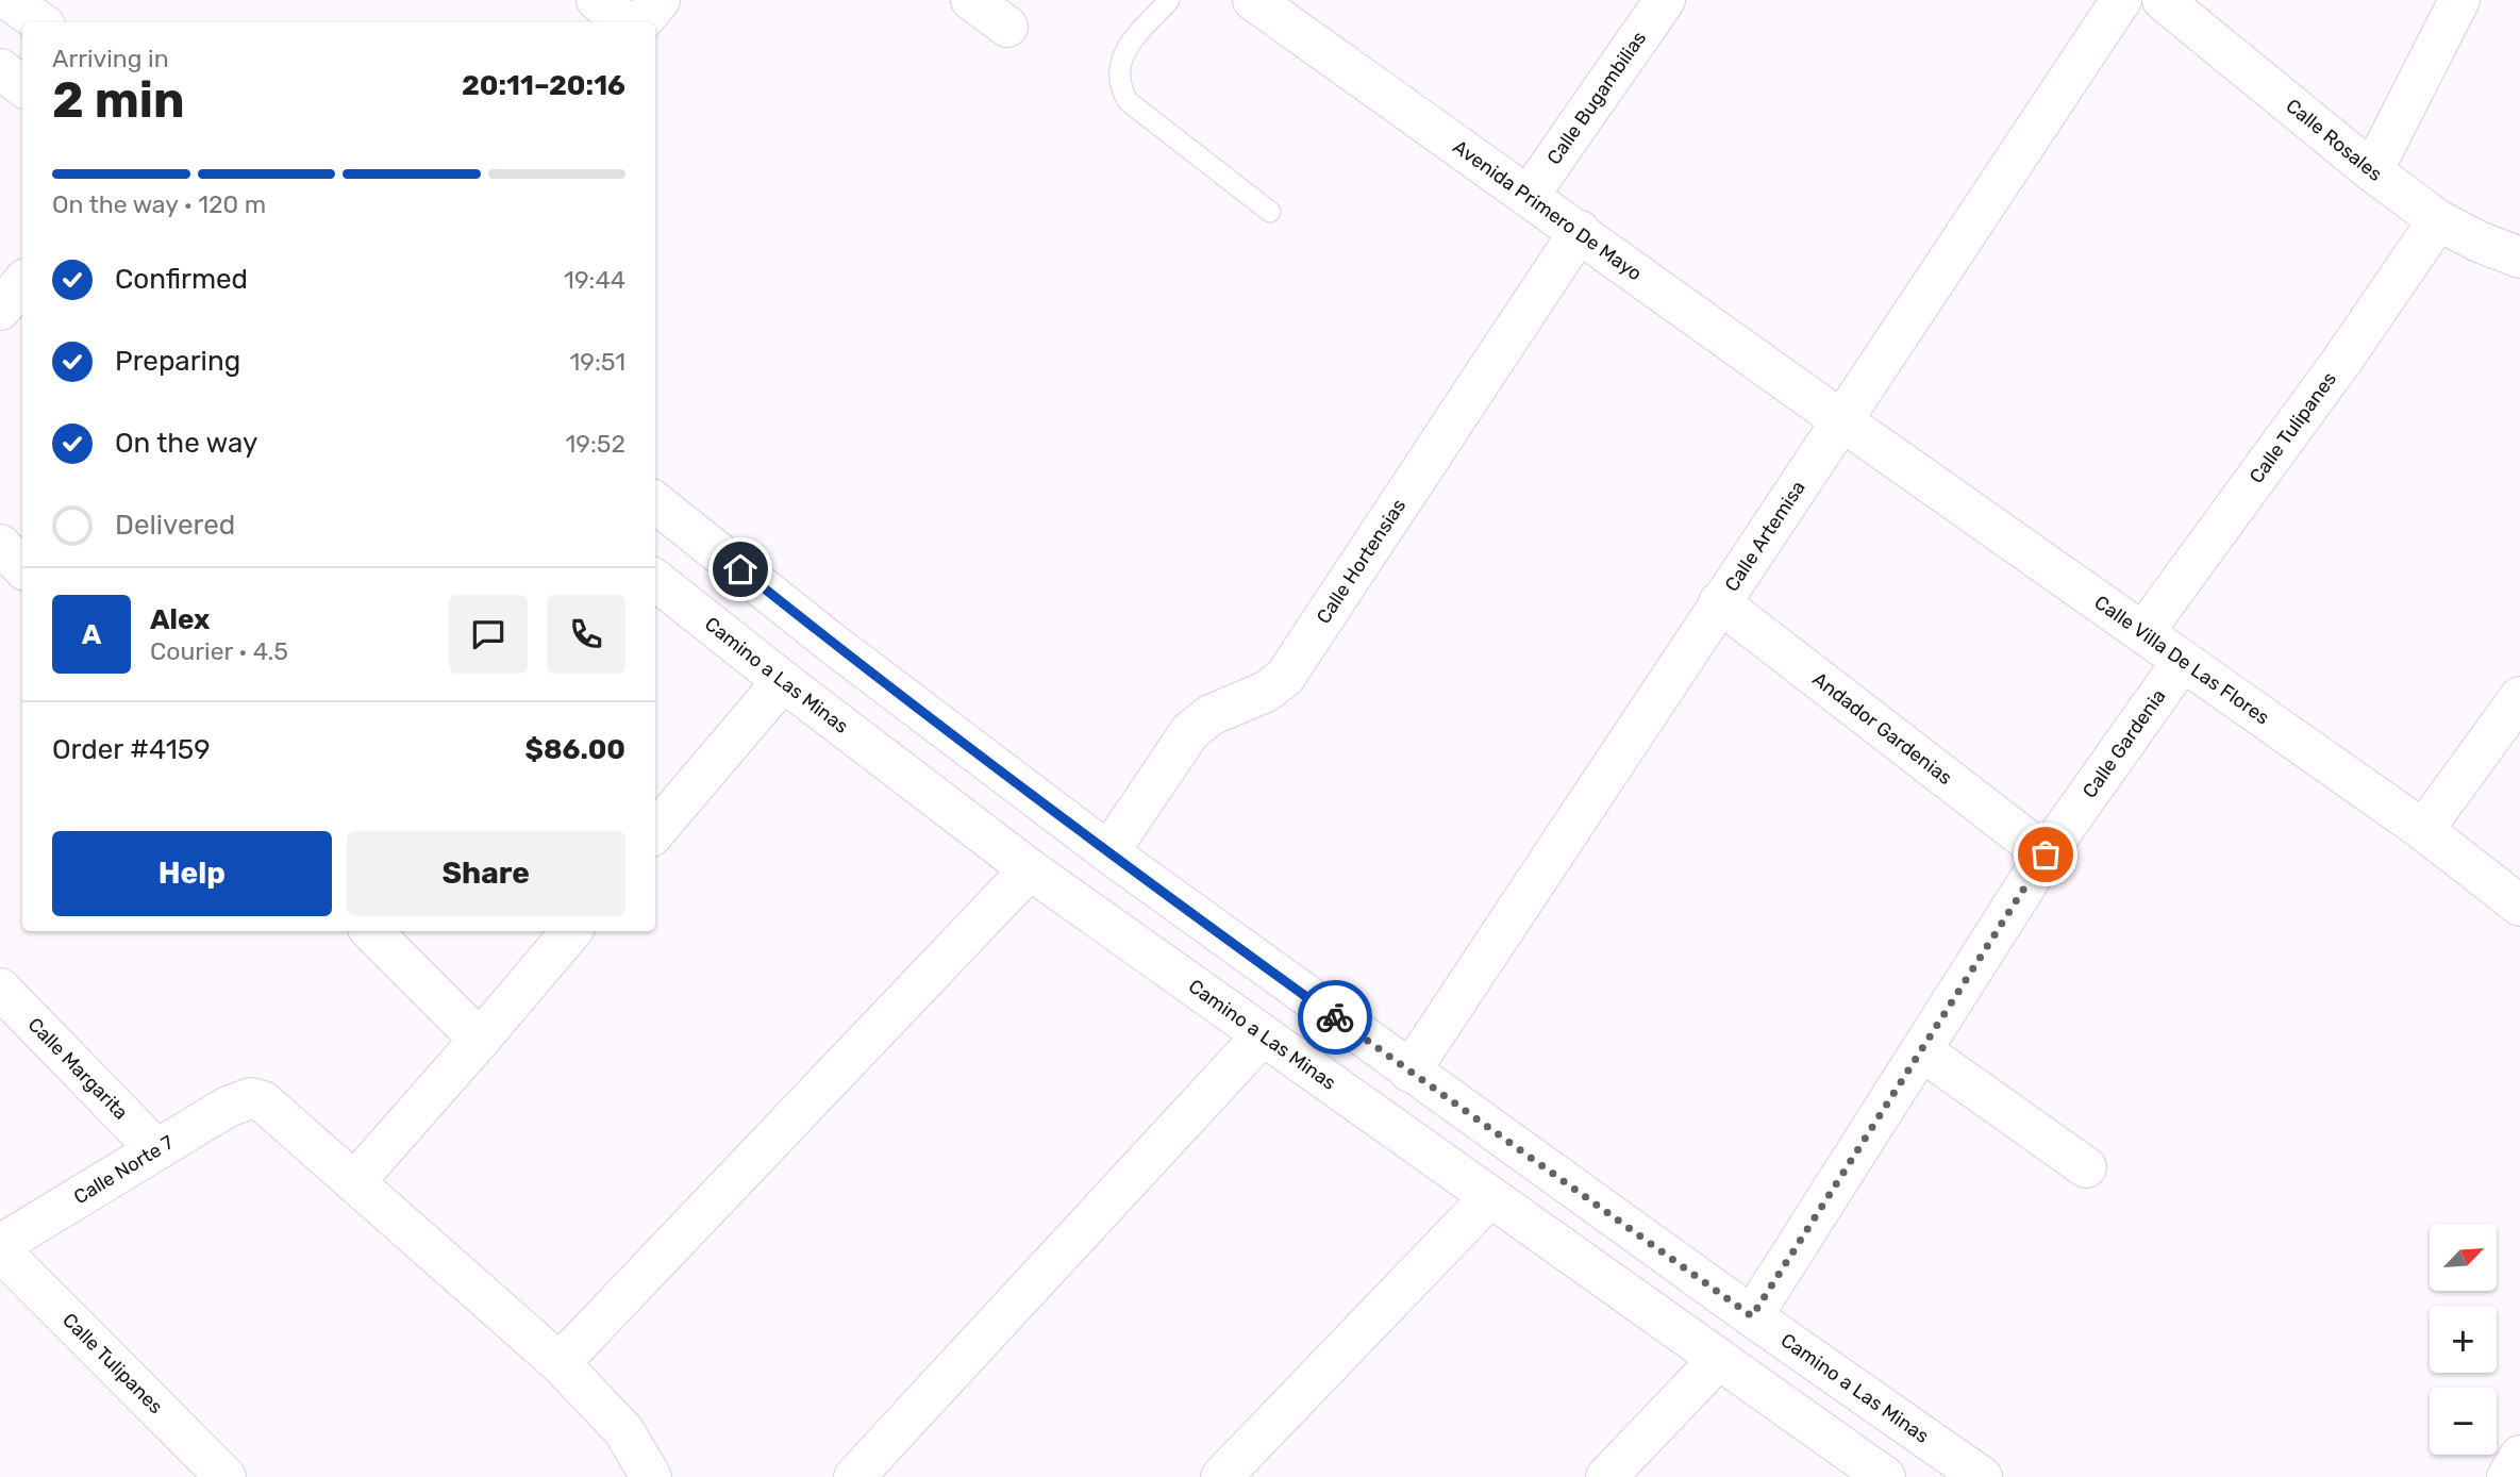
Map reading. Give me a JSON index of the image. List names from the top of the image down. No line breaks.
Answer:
{"streets":{"street":["Calle Bugambilias","Calle Rosales","Avenida Primero De Mayo","Calle Tulipanes","Calle Artemisa","Calle Hortensias","Calle Villa De Las Flores","Camino a Las Minas","Andador Gardenias","Calle Gardenia","Calle Margarita","Calle Norte 7"]},"crossings":[["Calle Bugambilias","Avenida Primero De Mayo"],["Calle Rosales","Calle Tulipanes"],["Avenida Primero De Mayo","Calle Artemisa"],["Avenida Primero De Mayo","Calle Hortensias"],["Avenida Primero De Mayo","Calle Villa De Las Flores"],["Calle Tulipanes","Calle Villa De Las Flores"],["Calle Tulipanes","Calle Norte 7"],["Calle Artemisa","Calle Villa De Las Flores"],["Calle Artemisa","Camino a Las Minas"],["Calle Artemisa","Andador Gardenias"],["Calle Hortensias","Camino a Las Minas"],["Calle Villa De Las Flores","Calle Gardenia"],["Camino a Las Minas","Calle Gardenia"],["Andador Gardenias","Calle Gardenia"],["Calle Margarita","Calle Norte 7"]],"north":"top right","page":{"heading":["2 min","Arriving in","20:11–20:16"],"panel":["Alex","Courier · 4.5","Order #4159","$86.00"],"bar":"On the way · 120 m","list":[["Confirmed","19:44"],["Preparing","19:51"],["On the way","19:52"],"Delivered"],"round":"A","buttons":["Help","Share"],"map_buttons":["+","−"]}}
